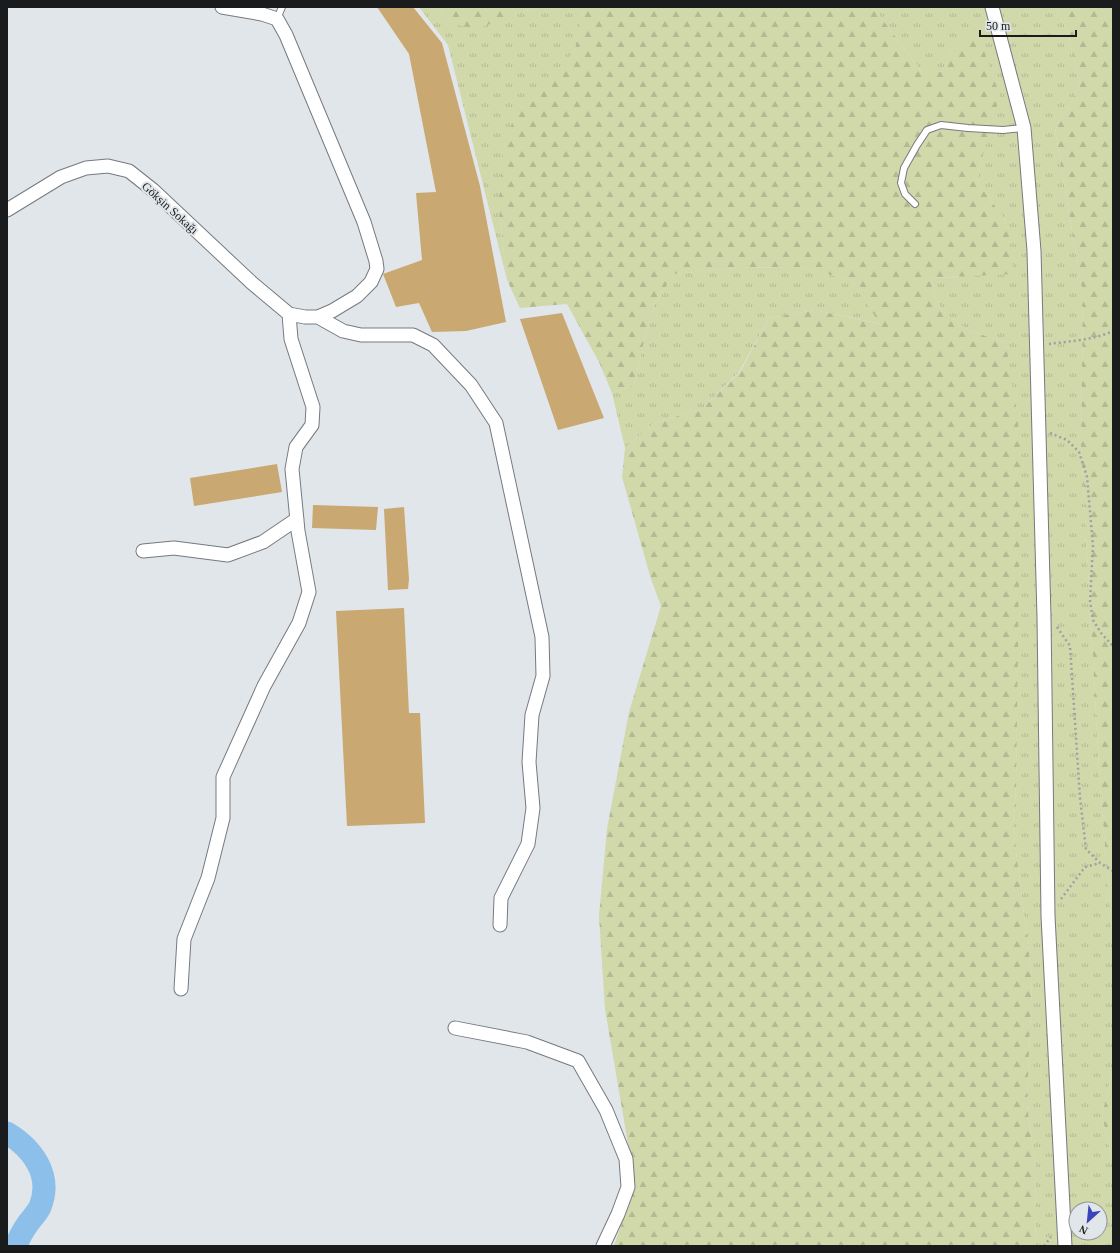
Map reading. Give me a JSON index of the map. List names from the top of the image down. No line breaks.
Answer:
{"streets":{"street":["Gökşin Sokağı"]},"scale_bar":"50 m","north":"bottom left"}
